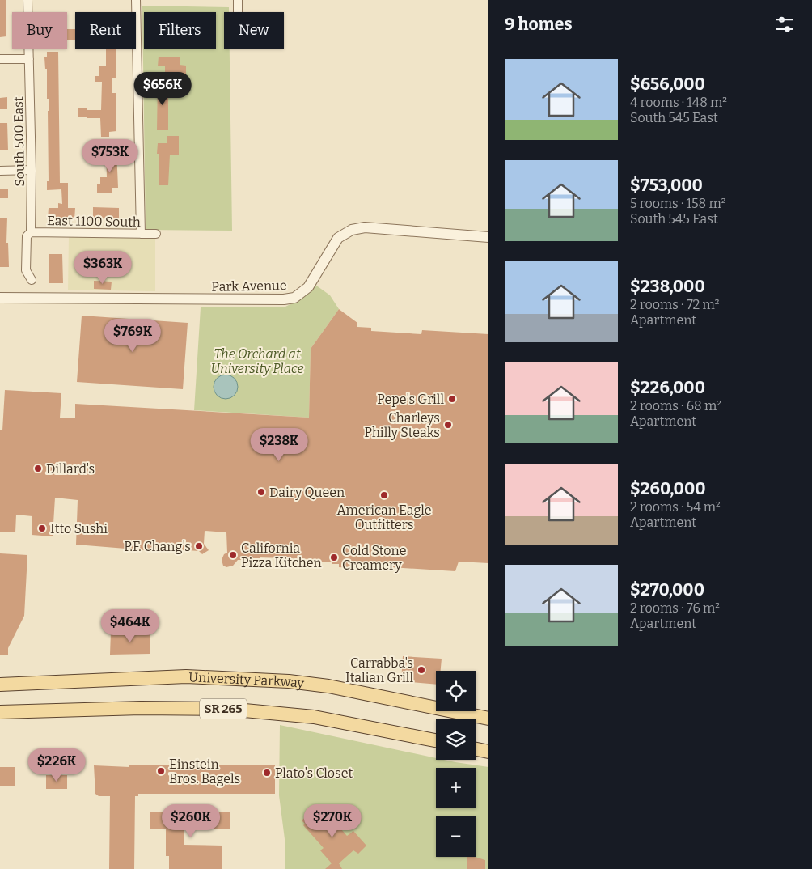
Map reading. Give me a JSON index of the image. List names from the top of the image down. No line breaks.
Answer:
{"streets":{"main road":["University Parkway","SR 265"],"street":["South 500 East","East 1100 South","Park Avenue"]},"crossings":[["South 500 East","East 1100 South"]],"parks":["The Orchard at University Place"],"places":["Pepe's Grill","Charleys Philly Steaks","Dillard's","Dairy Queen","American Eagle Outfitters","Itto Sushi","P.F. Chang's","California Pizza Kitchen","Cold Stone Creamery","Carrabba's Italian Grill","Einstein Bros. Bagels","Plato's Closet"],"page":{"heading":"9 homes","chip":["Buy","Rent","Filters","New"],"list":[{"name":"$656,000","note":"4 rooms · 148 m² · South 545 East"},{"name":"$753,000","note":"5 rooms · 158 m² · South 545 East"},{"name":"$238,000","note":"2 rooms · 72 m² · Apartment"},{"name":"$226,000","note":"2 rooms · 68 m² · Apartment"},{"name":"$260,000","note":"2 rooms · 54 m² · Apartment"},{"name":"$270,000","note":"2 rooms · 76 m² · Apartment"}],"price":["$656K","$753K","$363K","$769K","$238K","$464K","$226K","$260K","$270K"],"map_buttons":["+","−"]}}
